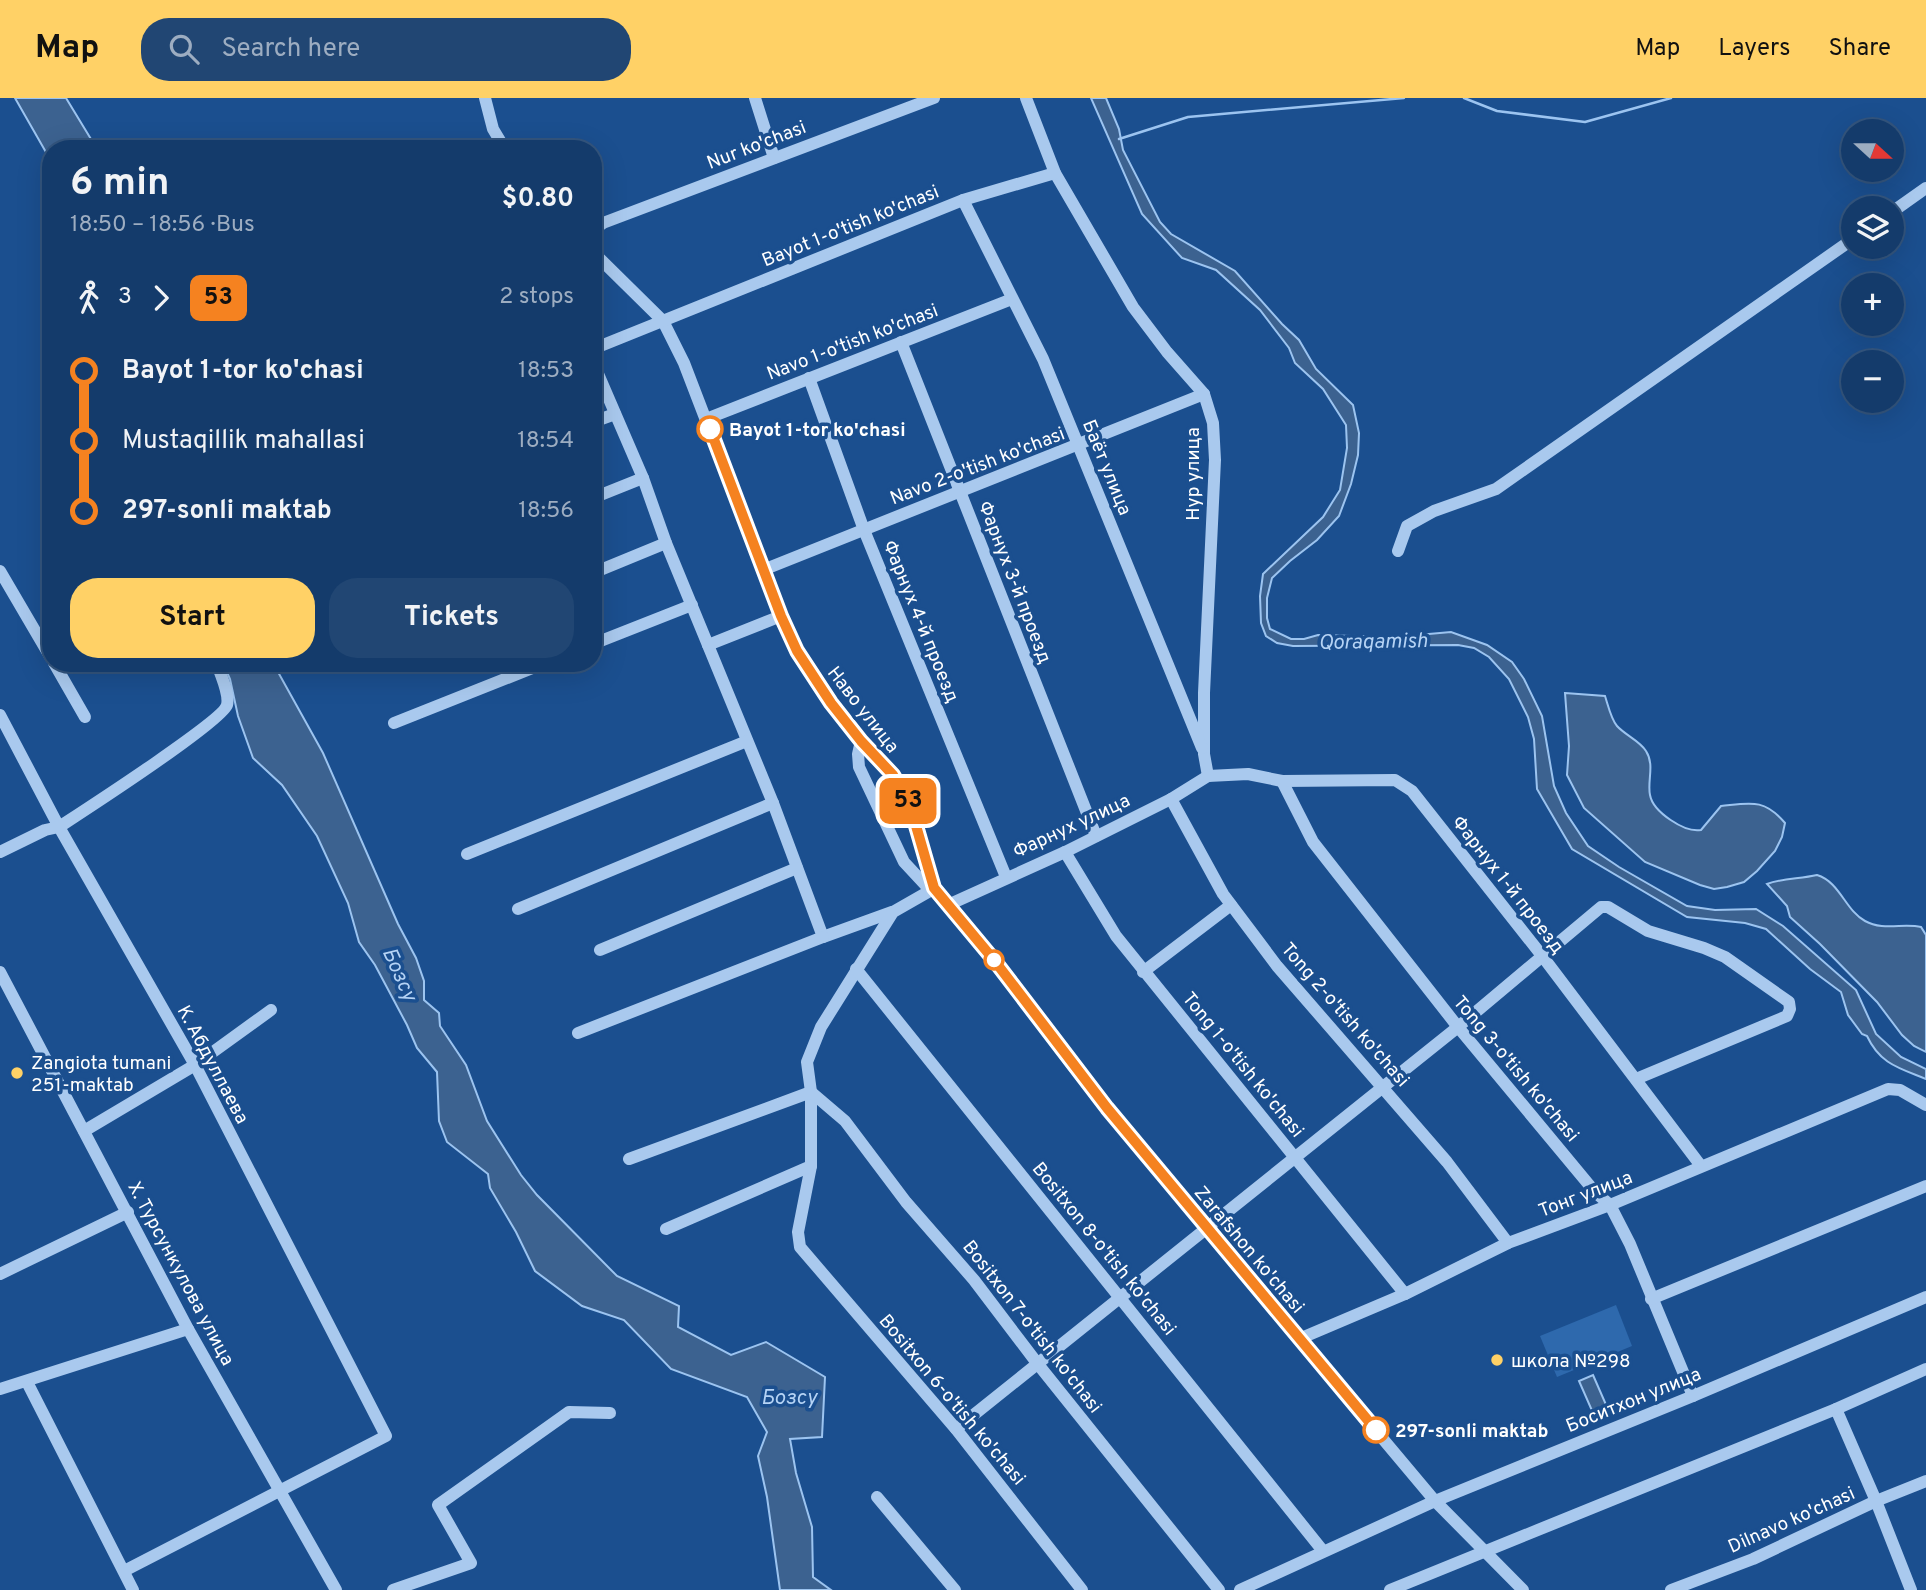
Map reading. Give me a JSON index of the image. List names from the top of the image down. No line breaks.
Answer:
{"streets":{"street":["Nur ko'chasi","Bayot 1-o'tish ko'chasi","Navo 1-o'tish ko'chasi","Navo 2-o'tish ko'chasi","Баёт улица","Нур улица","Фарнух 3-й проезд","Фарнух 4-й проезд","Наво улица","Фарнух улица","Фарнух 1-й проезд","Tong 2-o'tish ko'chasi","К. Абдуллаева","Tong 1-o'tish ko'chasi","Tong 3-o'tish ko'chasi","Тонг улица","Bositxon 8-o'tish ko'chasi","Zarafshon ko'chasi","Х. Турсункулова улица","Bositxon 7-o'tish ko'chasi","Bositxon 6-o'tish ko'chasi","Боситхон улица","Dilnavo ko'chasi"]},"crossings":[["Bayot 1-o'tish ko'chasi","Баёт улица"],["Bayot 1-o'tish ko'chasi","Нур улица"],["Bayot 1-o'tish ko'chasi","Наво улица"],["Navo 1-o'tish ko'chasi","Баёт улица"],["Navo 1-o'tish ko'chasi","Фарнух 3-й проезд"],["Navo 1-o'tish ko'chasi","Фарнух 4-й проезд"],["Navo 1-o'tish ko'chasi","Наво улица"],["Navo 2-o'tish ko'chasi","Баёт улица"],["Navo 2-o'tish ko'chasi","Нур улица"],["Navo 2-o'tish ko'chasi","Фарнух 3-й проезд"],["Navo 2-o'tish ko'chasi","Фарнух 4-й проезд"],["Navo 2-o'tish ko'chasi","Наво улица"],["Баёт улица","Нур улица"],["Нур улица","Фарнух улица"],["Нур улица","Фарнух 1-й проезд"],["Фарнух 3-й проезд","Фарнух улица"],["Фарнух 4-й проезд","Фарнух улица"],["Наво улица","Zarafshon ko'chasi"],["Фарнух улица","Фарнух 1-й проезд"],["Фарнух улица","Tong 2-o'tish ko'chasi"],["Фарнух улица","Tong 1-o'tish ko'chasi"],["Фарнух улица","Zarafshon ko'chasi"],["Фарнух 1-й проезд","Tong 3-o'tish ko'chasi"],["Фарнух 1-й проезд","Тонг улица"],["Tong 2-o'tish ko'chasi","Тонг улица"],["К. Абдуллаева","Х. Турсункулова улица"],["Tong 1-o'tish ko'chasi","Тонг улица"],["Tong 3-o'tish ko'chasi","Тонг улица"],["Tong 3-o'tish ko'chasi","Боситхон улица"],["Тонг улица","Zarafshon ko'chasi"],["Bositxon 8-o'tish ko'chasi","Боситхон улица"],["Zarafshon ko'chasi","Боситхон улица"]],"water":["Qoraqamish","Бозсу"],"places":["Bayot 1-tor ko'chasi","Zangiota tumani 251-maktab","школа №298","297-sonli maktab"],"lines":["bus line 53"],"north":"right","page":{"header":"Map","search":"Search here","nav":["Map","Layers","Share"],"on_map":"53","map_buttons":["+","−"],"heading":["6 min","18:50 – 18:56 · Bus","$0.80"],"legs":["3","53","2 stops"],"list":[{"name":"Bayot 1-tor ko'chasi","value":"18:53"},{"name":"Mustaqillik mahallasi","value":"18:54"},{"name":"297-sonli maktab","value":"18:56"}],"buttons":["Start","Tickets"]}}
